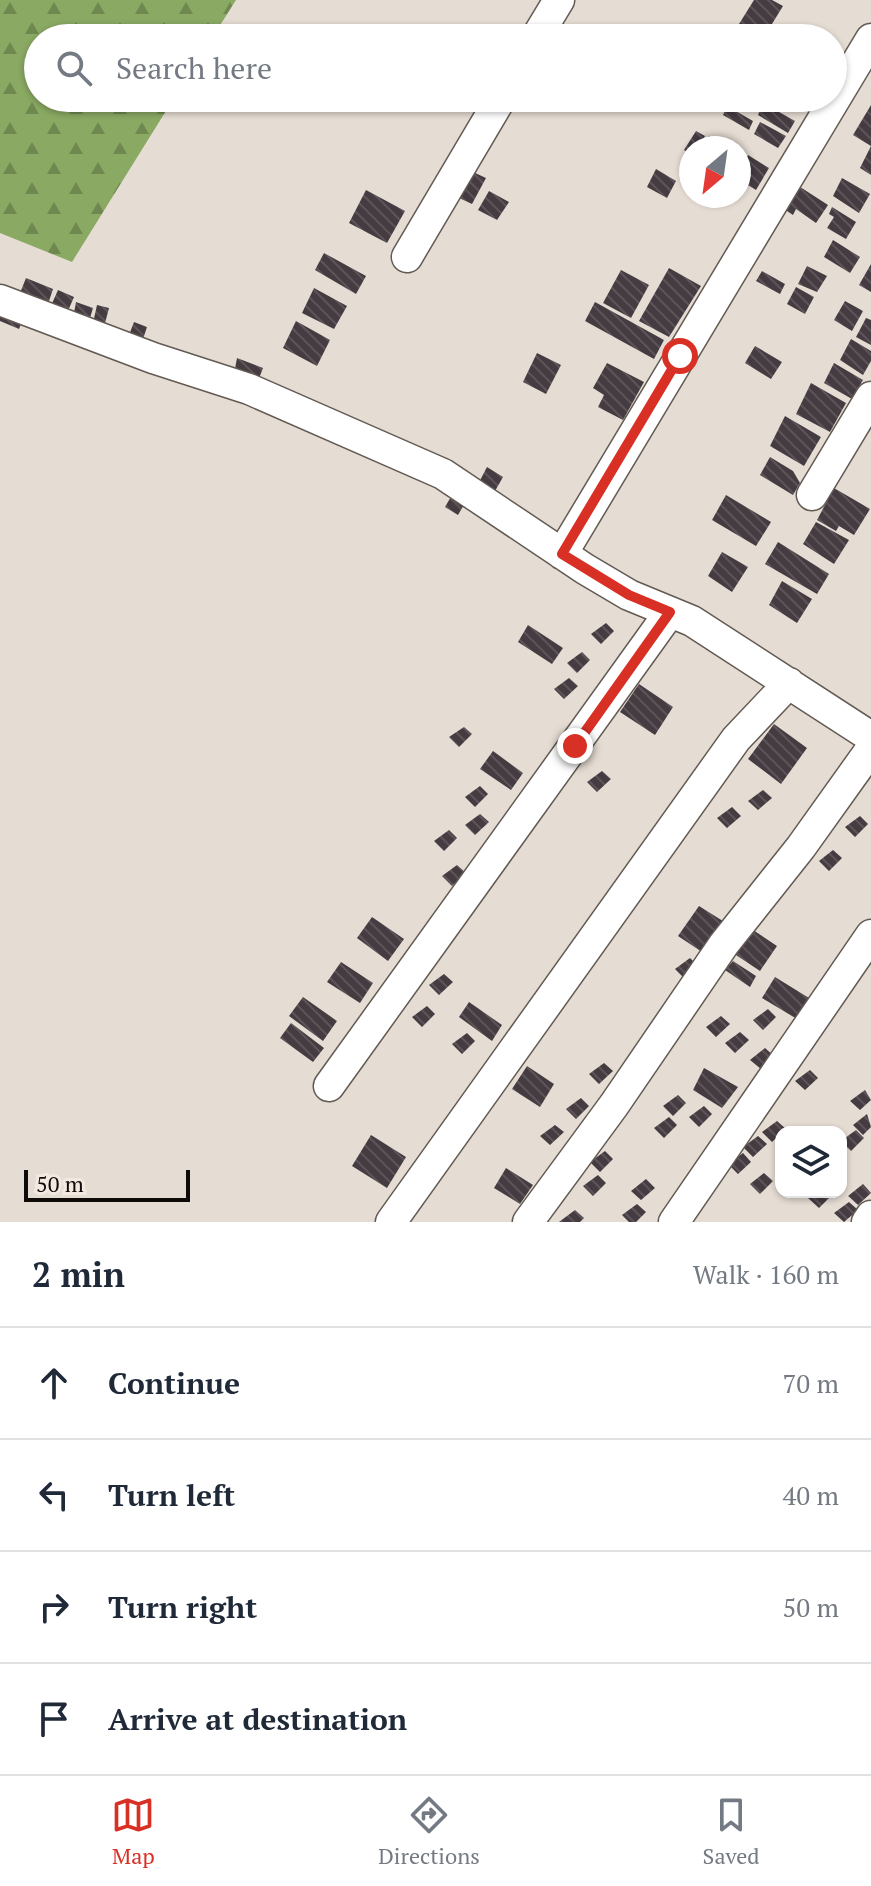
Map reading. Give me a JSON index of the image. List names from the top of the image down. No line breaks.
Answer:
{"scale_bar":"50 m","north":"bottom left","page":{"search":"Search here","scale":"50 m","heading":["2 min","Walk · 160 m"],"list":[["Continue","70 m"],["Turn left","40 m"],["Turn right","50 m"],"Arrive at destination"],"nav":["Map","Directions","Saved"]}}
